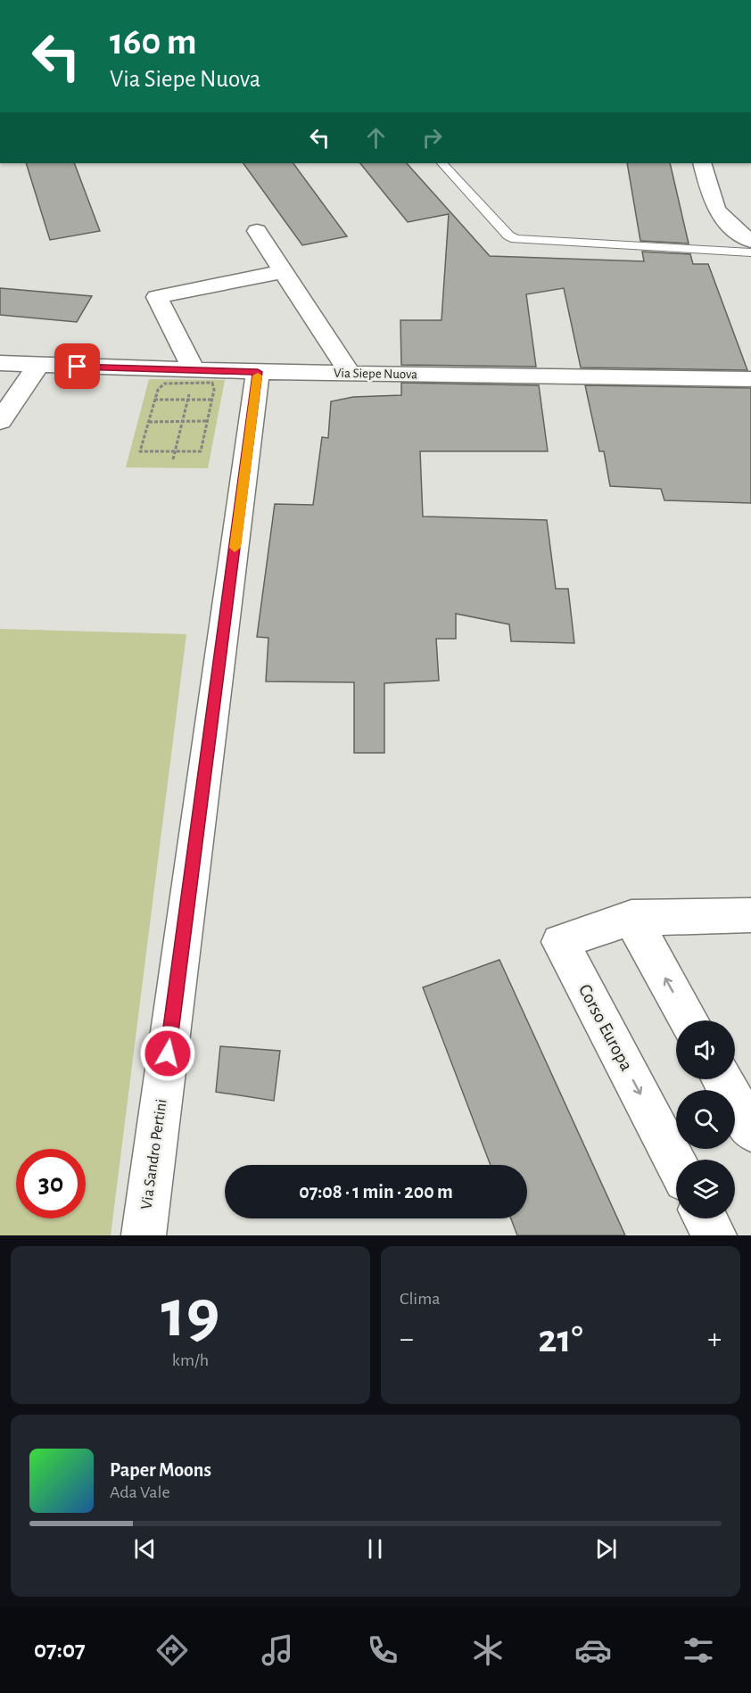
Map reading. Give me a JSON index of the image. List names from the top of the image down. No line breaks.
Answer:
{"streets":{"street":["Via Siepe Nuova","Corso Europa","Via Sandro Pertini"]},"crossings":[["Via Siepe Nuova","Via Sandro Pertini"]],"page":{"turn":["160 m","Via Siepe Nuova"],"limit":"30","trip":"07:08 · 1 min · 200 m","tile":[["19","km/h"],"Clima"],"heat":["−","21°","+"],"song":["Paper Moons","Ada Vale"],"tabs":"07:07"}}
